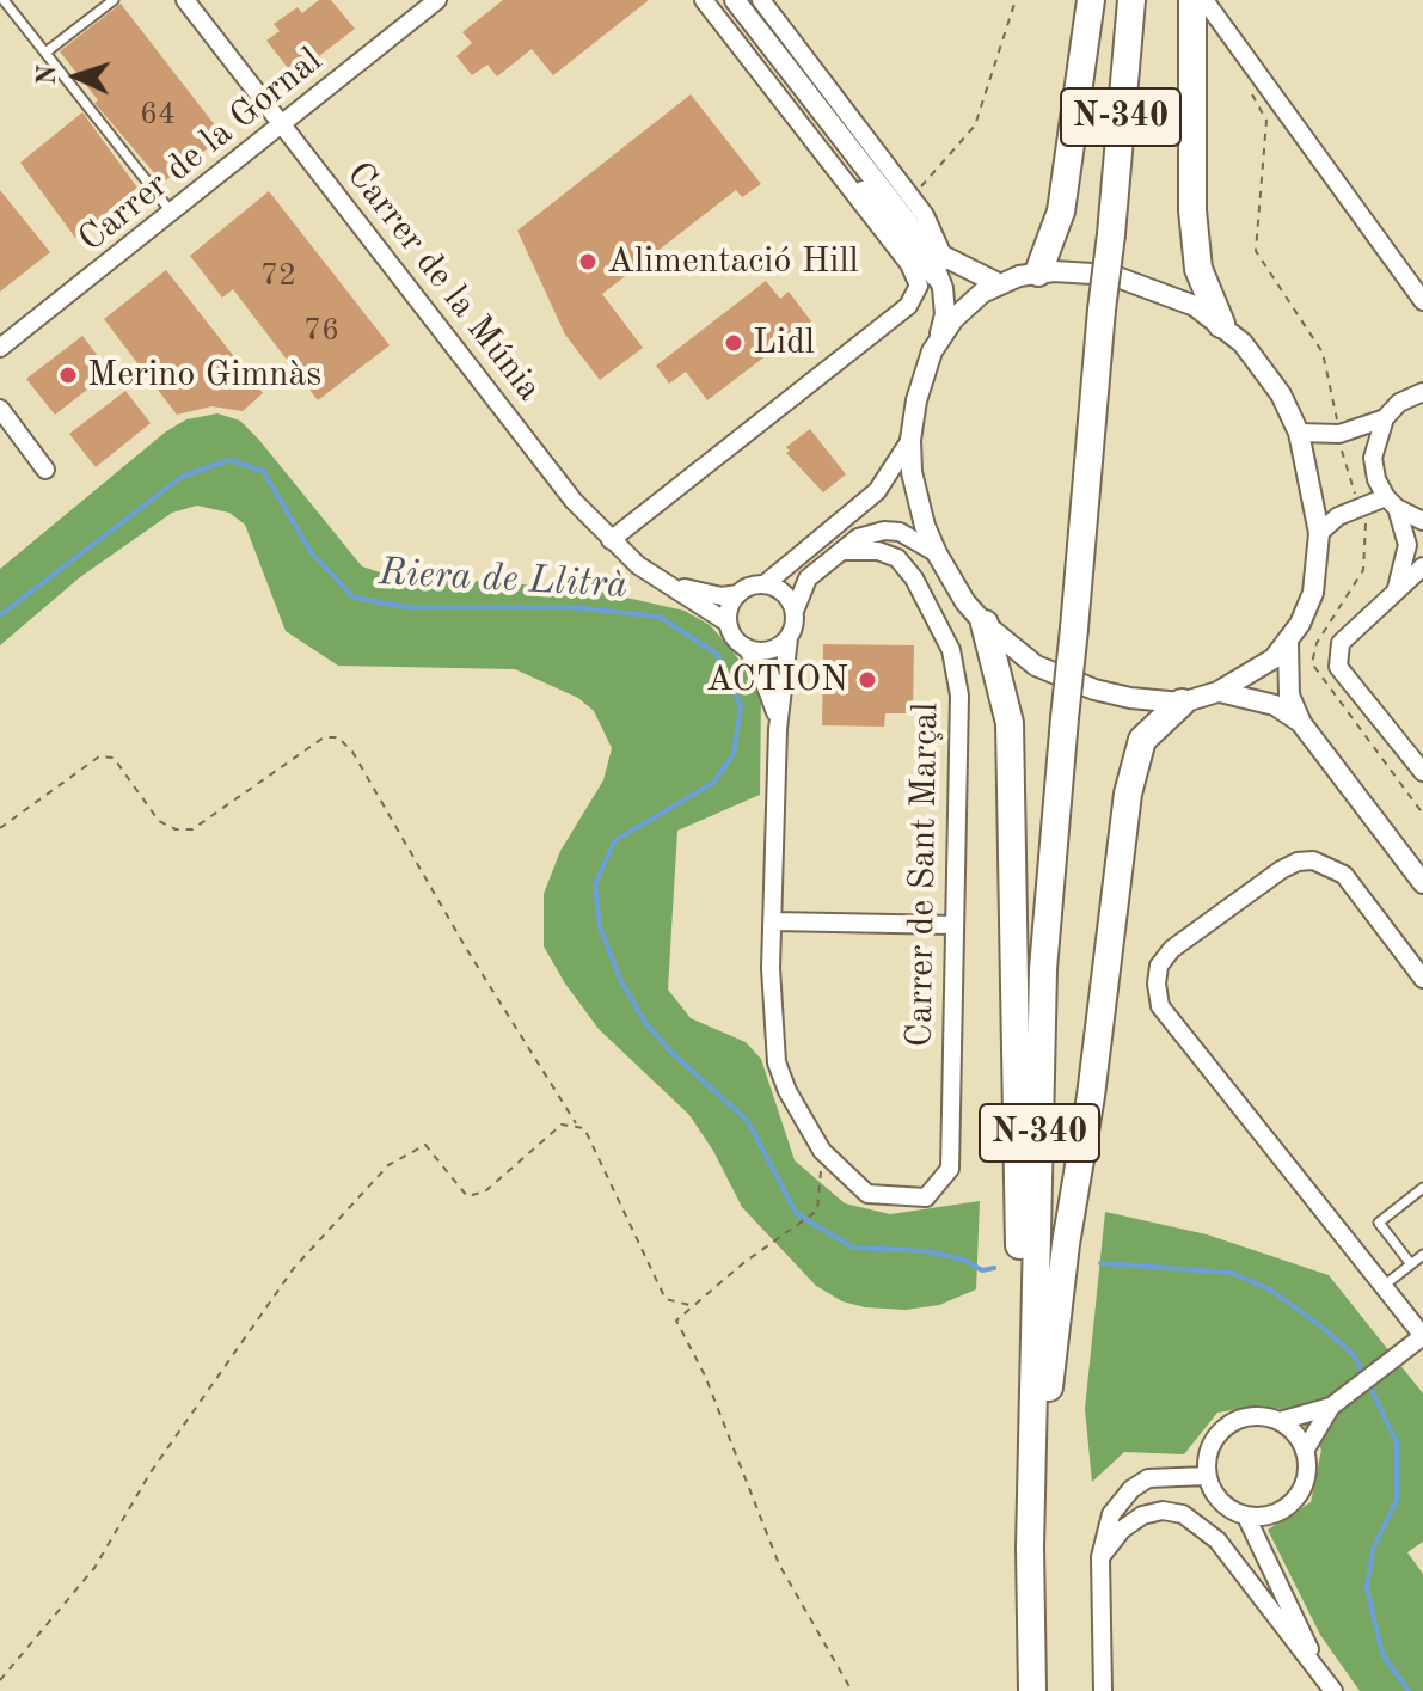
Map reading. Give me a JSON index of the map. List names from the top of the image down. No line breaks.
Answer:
{"streets":{"highway":["N-340"],"street":["Carrer de la Gornal","Carrer de la Múnia","Carrer de Sant Marçal"]},"crossings":[["Carrer de la Gornal","Carrer de la Múnia"]],"water":["Riera de Llitrà"],"places":["Alimentació Hill","Lidl","Merino Gimnàs","ACTION"],"house_numbers":["64","72","76"],"north":"left"}
